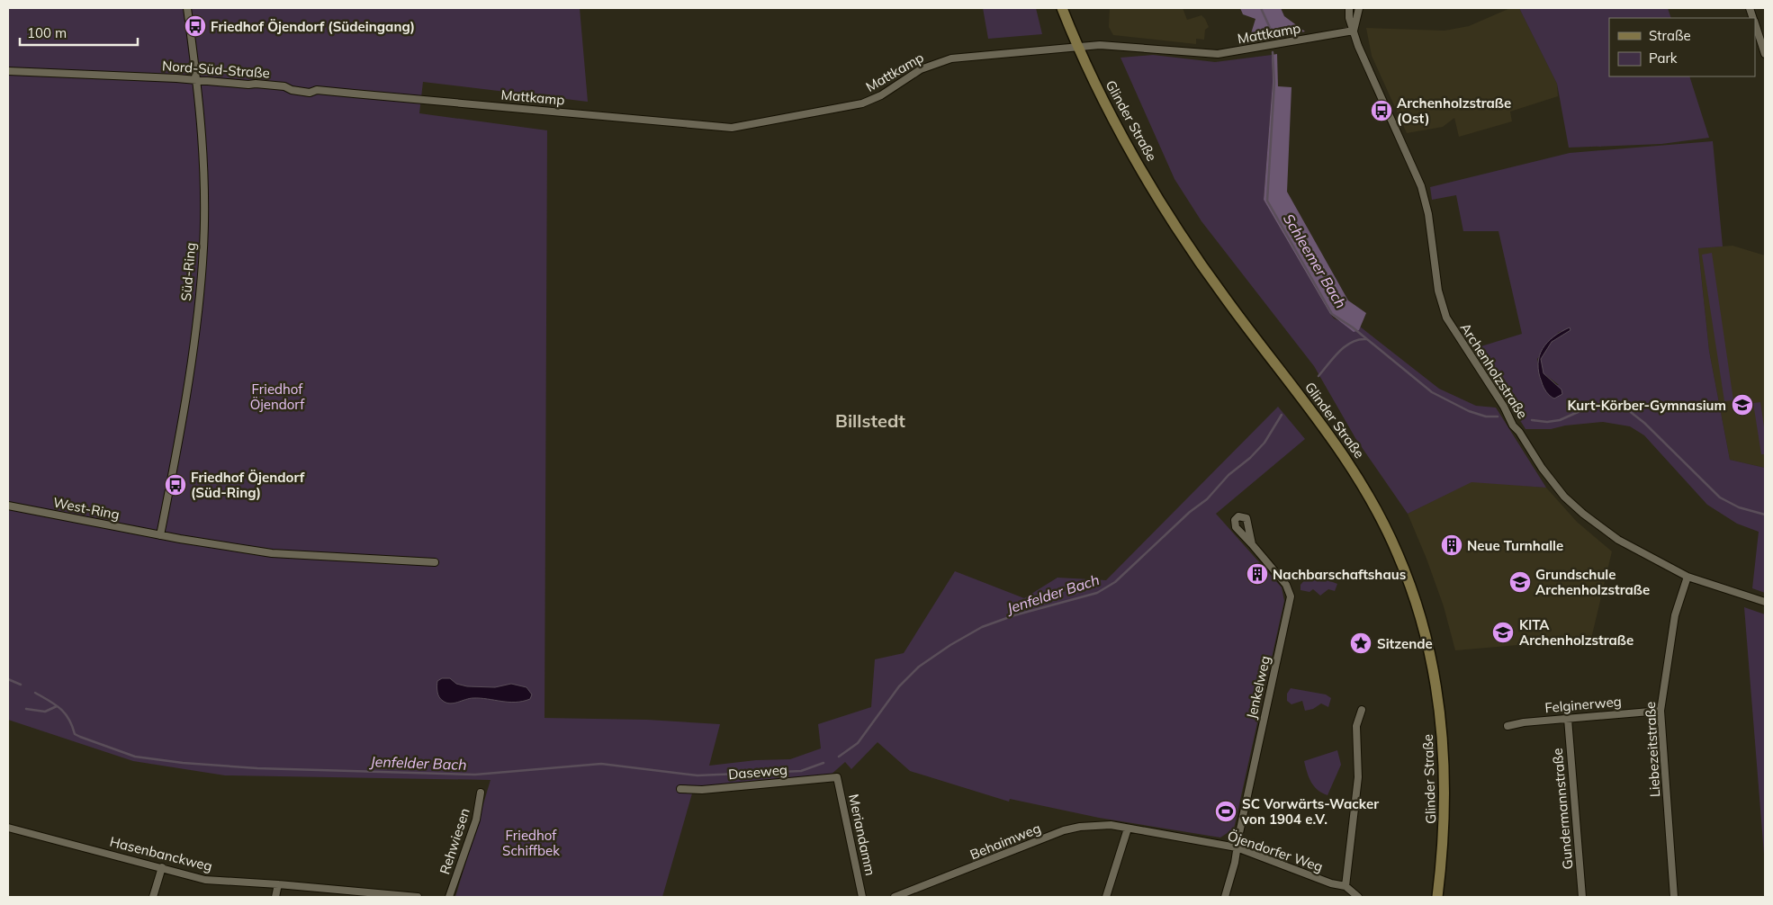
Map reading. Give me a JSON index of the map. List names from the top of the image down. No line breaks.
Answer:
{"streets":{"main road":["Glinder Straße"],"street":["Mattkamp","Nord-Süd-Straße","Süd-Ring","Archenholzstraße","West-Ring","Jenkelweg","Felginerweg","Liebezeitstraße","Daseweg","Gundermannstraße","Meriandamm","Rehwiesen","Behaimweg","Öjendorfer Weg","Hasenbanckweg"]},"crossings":[["Mattkamp","Nord-Süd-Straße"],["Mattkamp","Glinder Straße"],["Mattkamp","Archenholzstraße"],["Nord-Süd-Straße","Süd-Ring"],["Süd-Ring","West-Ring"],["Archenholzstraße","Liebezeitstraße"],["Jenkelweg","Öjendorfer Weg"],["Felginerweg","Liebezeitstraße"],["Felginerweg","Gundermannstraße"],["Daseweg","Meriandamm"],["Behaimweg","Öjendorfer Weg"]],"districts":["Billstedt"],"water":["Schleemer Bach","Jenfelder Bach"],"parks":["Friedhof Öjendorf","Friedhof Schiffbek"],"places":{"bus stop":["Friedhof Öjendorf (Südeingang)","Archenholzstraße (Ost)","Friedhof Öjendorf (Süd-Ring)"],"school or university":["Kurt-Körber-Gymnasium","Grundschule Archenholzstraße","KITA Archenholzstraße"],"building":["Neue Turnhalle","Nachbarschaftshaus"],"place":["Sitzende"],"sports":["SC Vorwärts-Wacker von 1904 e.V."]},"legend":["Straße","Park"],"scale_bar":"100 m"}
